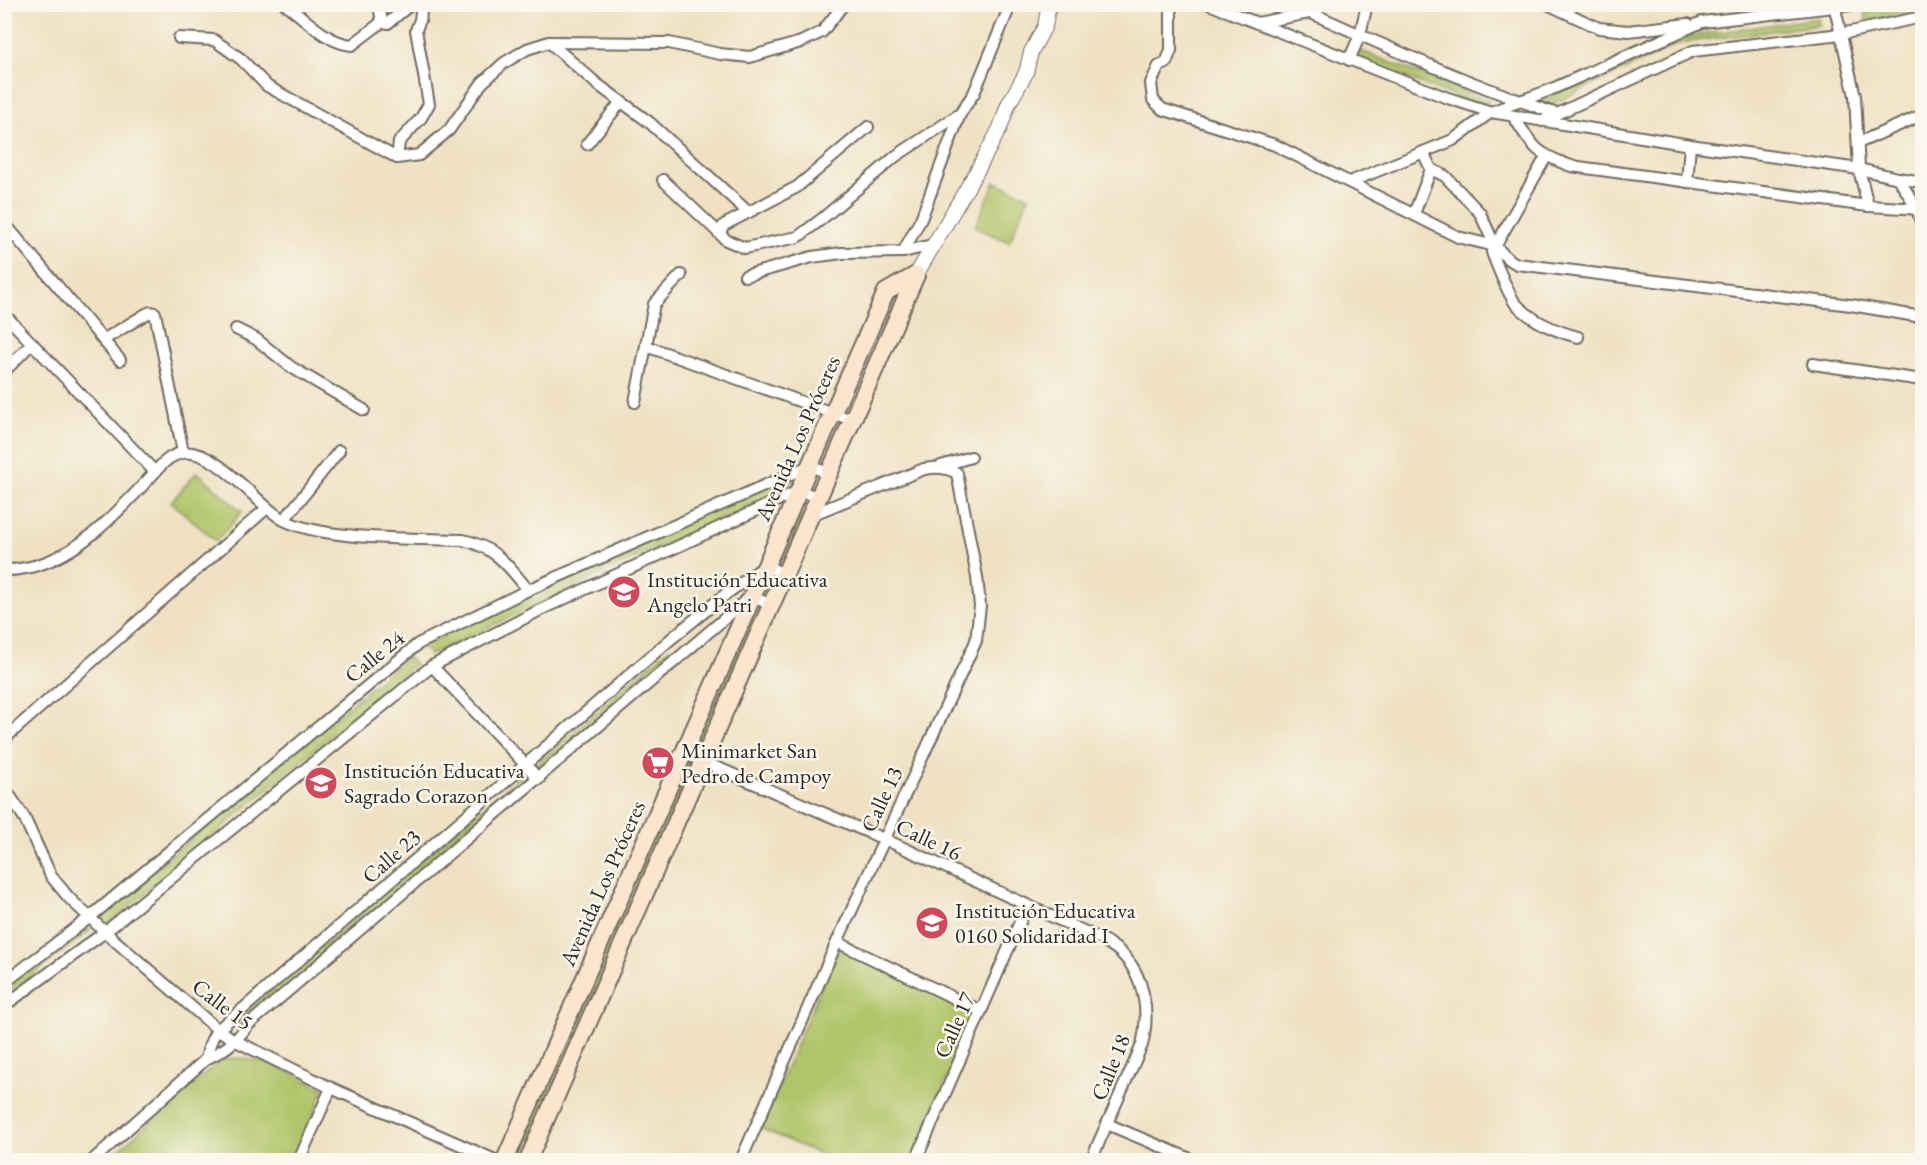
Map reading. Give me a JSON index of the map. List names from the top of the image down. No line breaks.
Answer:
{"streets":{"main road":["Avenida Los Próceres"],"street":["Calle 24","Calle 13","Calle 16","Calle 23","Calle 15","Calle 17","Calle 18"]},"crossings":[["Avenida Los Próceres","Calle 24"],["Avenida Los Próceres","Calle 16"],["Avenida Los Próceres","Calle 23"],["Calle 24","Calle 15"],["Calle 13","Calle 16"],["Calle 16","Calle 17"],["Calle 16","Calle 18"],["Calle 23","Calle 15"]],"places":{"school or university":["Institución Educativa Angelo Patri","Institución Educativa Sagrado Corazon","Institución Educativa 0160 Solidaridad I"],"supermarket":["Minimarket San Pedro de Campoy"]}}
